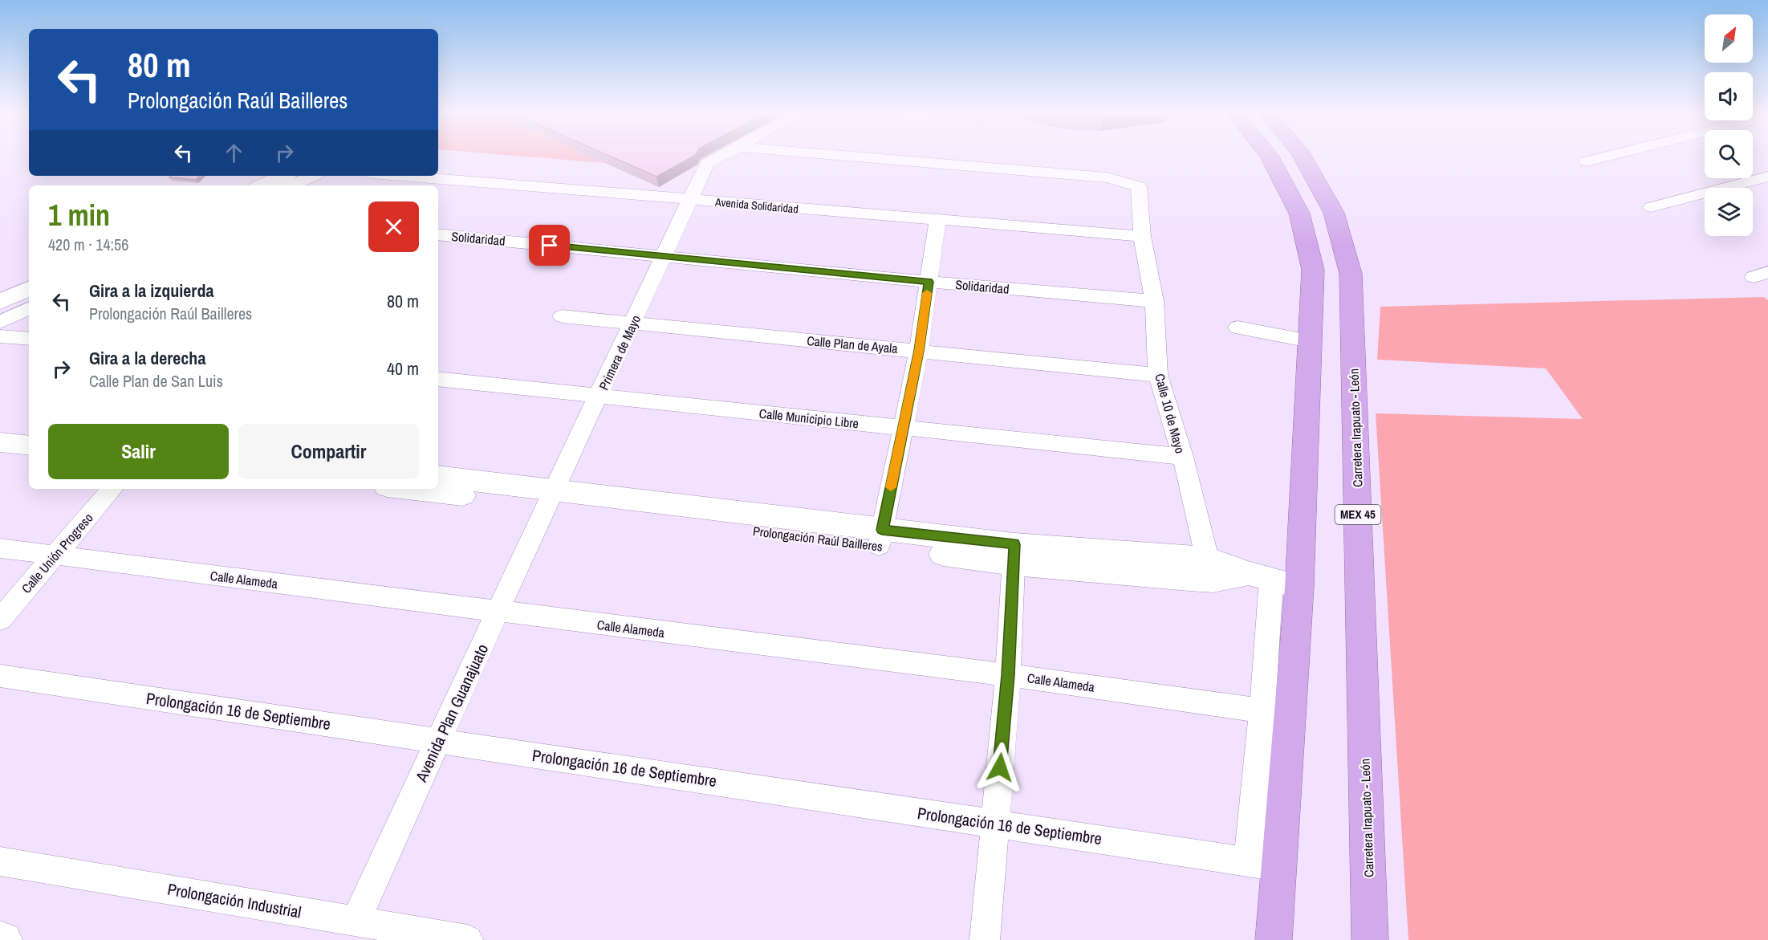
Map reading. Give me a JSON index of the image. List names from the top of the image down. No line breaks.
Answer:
{"streets":{"highway":["Carretera Irapuato - León","MEX 45"],"street":["Avenida Solidaridad","Solidaridad","Calle Plan de Ayala","Primera de Mayo","Calle 10 de Mayo","Calle Municipio Libre","Prolongación Raúl Bailleres","Calle Unión Progreso","Calle Alameda","Prolongación 16 de Septiembre","Avenida Plan Guanajuato","Prolongación Industrial"]},"crossings":[["Avenida Solidaridad","Primera de Mayo"],["Avenida Solidaridad","Calle 10 de Mayo"],["Solidaridad","Primera de Mayo"],["Solidaridad","Calle 10 de Mayo"],["Calle Plan de Ayala","Primera de Mayo"],["Calle Plan de Ayala","Calle 10 de Mayo"],["Primera de Mayo","Calle Municipio Libre"],["Primera de Mayo","Prolongación Raúl Bailleres"],["Primera de Mayo","Avenida Plan Guanajuato"],["Calle 10 de Mayo","Calle Municipio Libre"],["Calle 10 de Mayo","Prolongación Raúl Bailleres"],["Prolongación Raúl Bailleres","Avenida Plan Guanajuato"],["Calle Unión Progreso","Calle Alameda"],["Calle Alameda","Avenida Plan Guanajuato"],["Prolongación 16 de Septiembre","Avenida Plan Guanajuato"],["Avenida Plan Guanajuato","Prolongación Industrial"]],"north":"top right","page":{"turn":["80 m","Prolongación Raúl Bailleres"],"heading":["1 min","420 m · 14:56"],"list":[{"name":"Gira a la izquierda","note":"Prolongación Raúl Bailleres","value":"80 m"},{"name":"Gira a la derecha","note":"Calle Plan de San Luis","value":"40 m"}],"buttons":["Salir","Compartir"]}}
